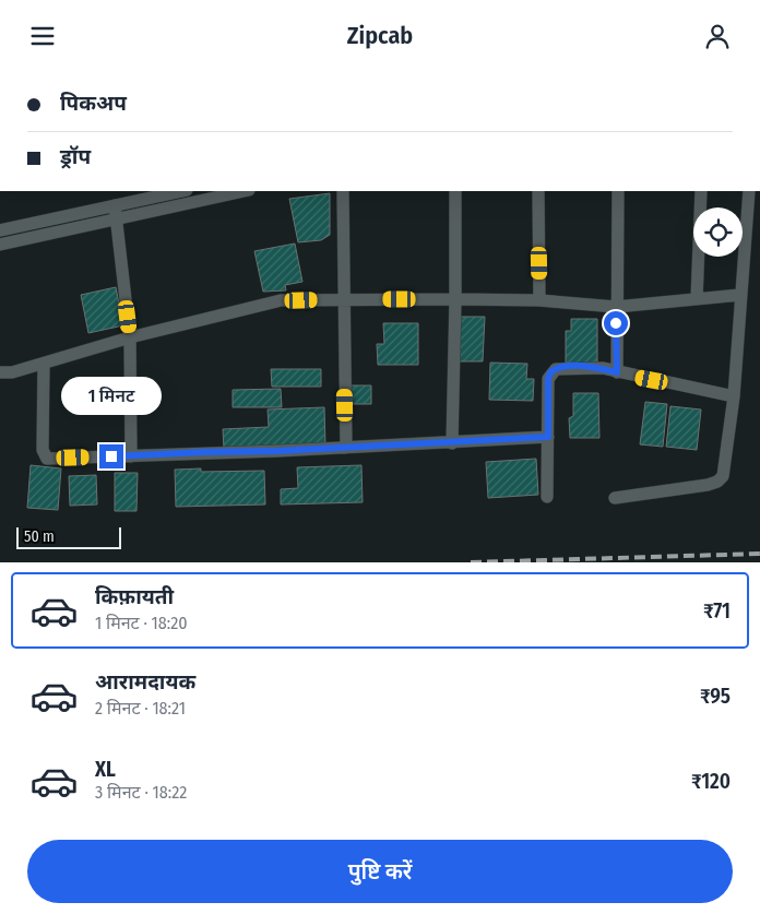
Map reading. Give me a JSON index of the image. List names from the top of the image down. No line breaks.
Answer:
{"scale_bar":"50 m","page":{"header":"Zipcab","banner":["पिकअप","ड्रॉप"],"bubble":"1 मिनट","scale":"50 m","list":[{"name":"किफ़ायती","note":"1 मिनट · 18:20","value":"₹71"},{"name":"आरामदायक","note":"2 मिनट · 18:21","value":"₹95"},{"name":"XL","note":"3 मिनट · 18:22","value":"₹120"}],"buttons":"पुष्टि करें"}}
